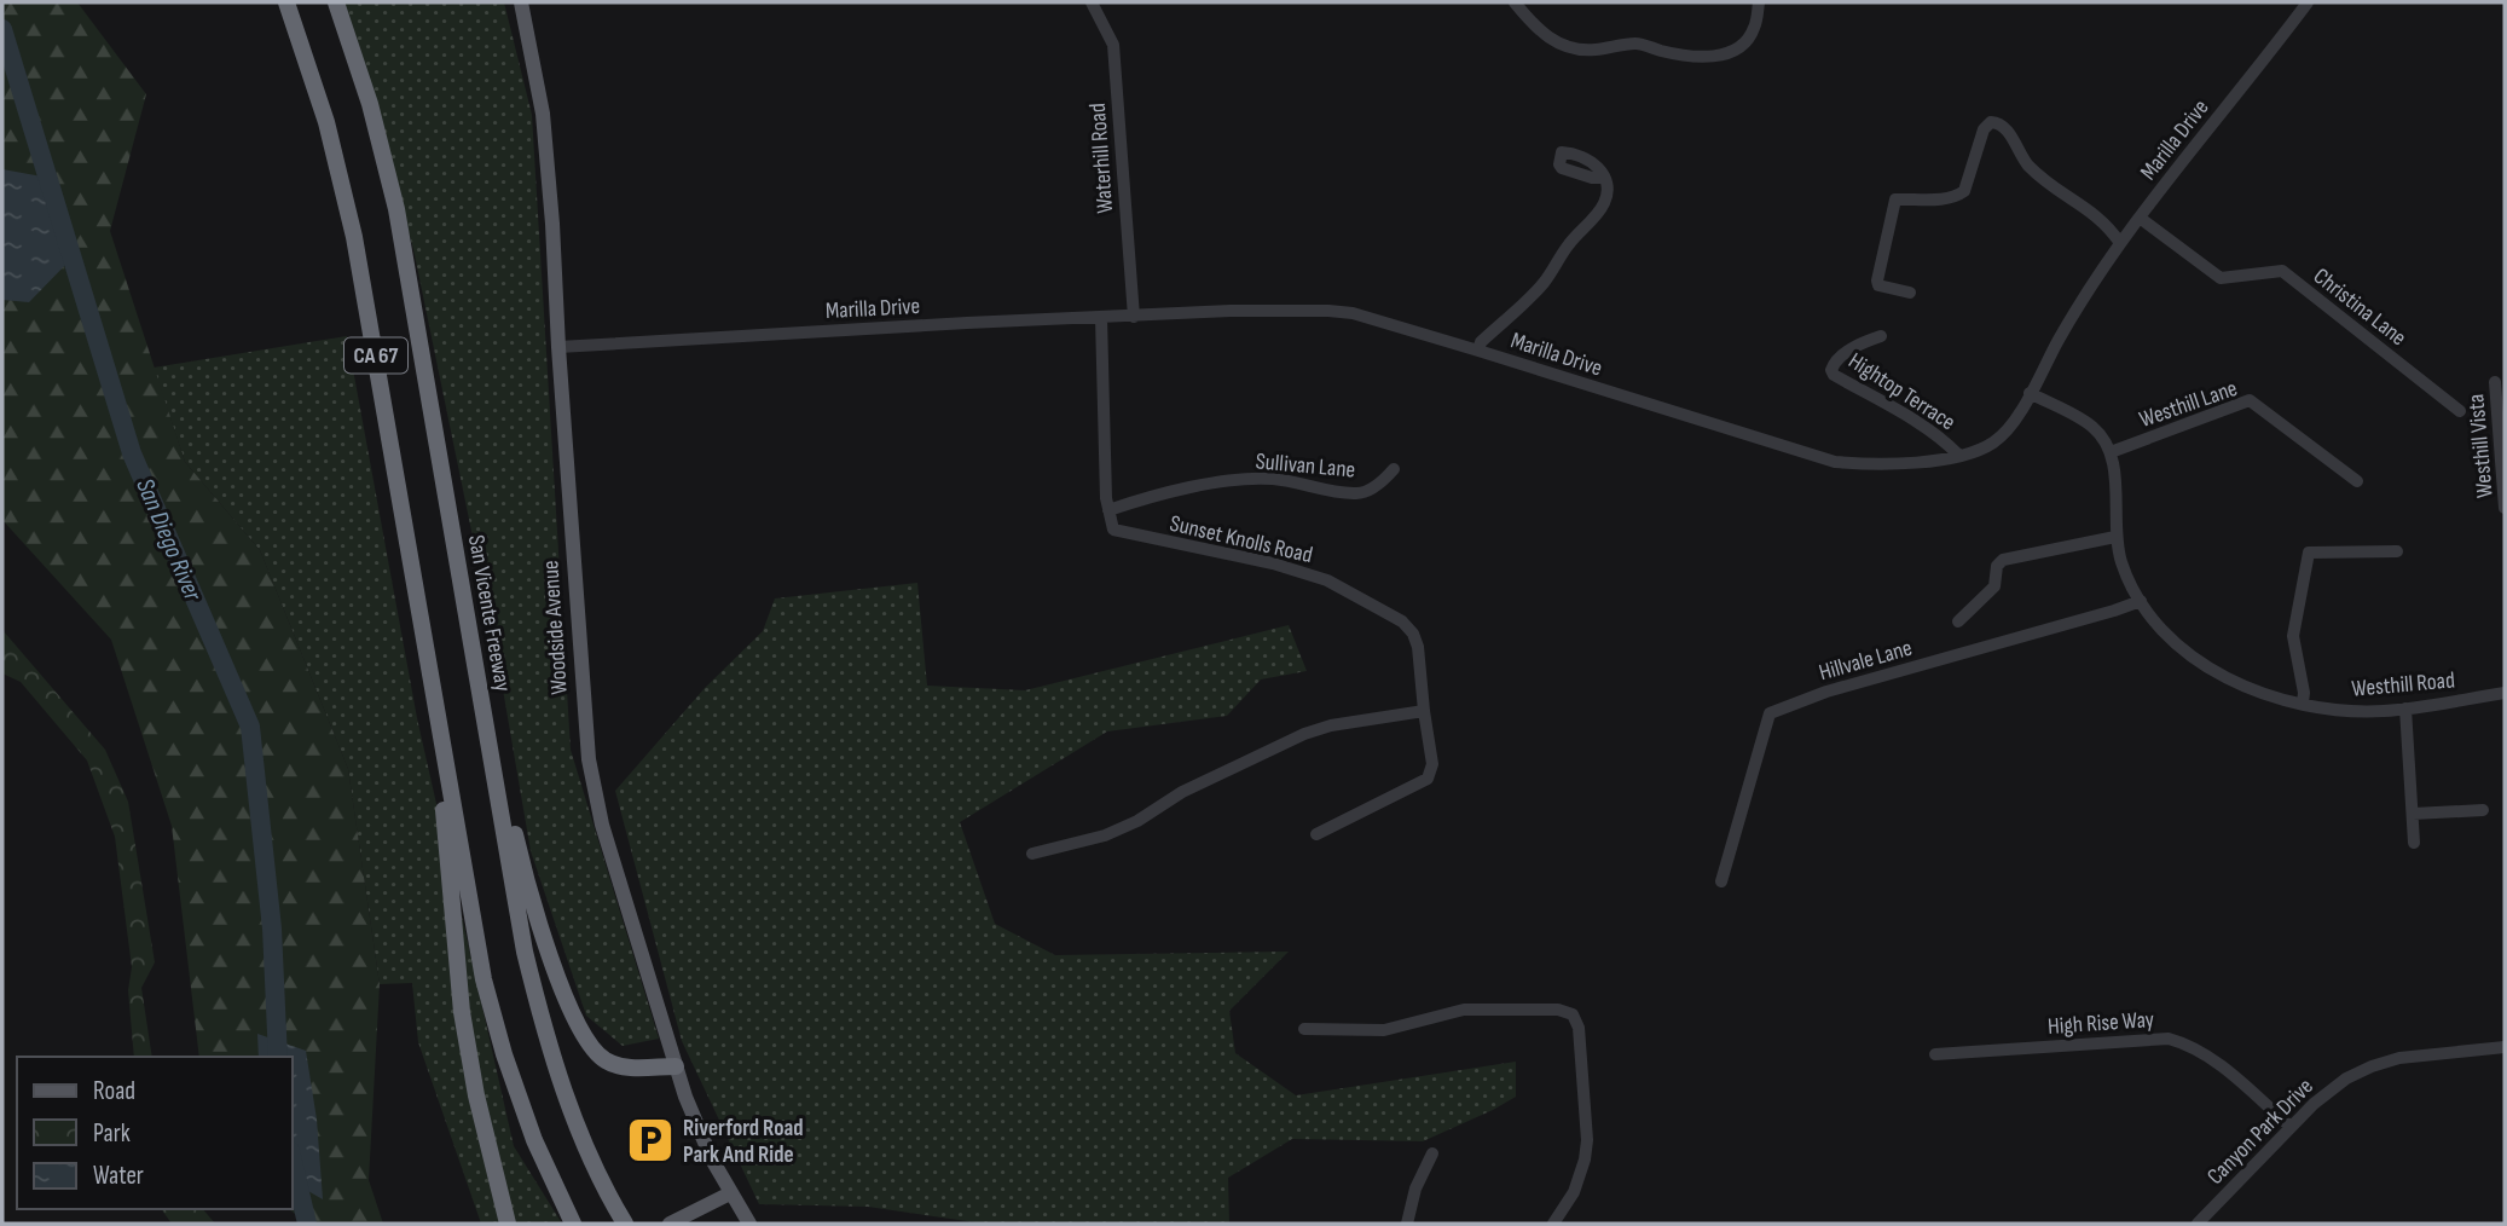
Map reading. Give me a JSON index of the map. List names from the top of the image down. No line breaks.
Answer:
{"streets":{"highway":["CA 67","San Vicente Freeway"],"main road":["Woodside Avenue"],"street":["Marilla Drive","Waterhill Road","Christina Lane","Hightop Terrace","Westhill Lane","Westhill Vista","Sullivan Lane","Sunset Knolls Road","Hillvale Lane","Westhill Road","High Rise Way","Canyon Park Drive"]},"crossings":[["Marilla Drive","Waterhill Road"],["Marilla Drive","Christina Lane"],["Marilla Drive","Hightop Terrace"],["Marilla Drive","Woodside Avenue"],["Westhill Lane","Westhill Road"],["Sullivan Lane","Sunset Knolls Road"],["Hillvale Lane","Westhill Road"],["High Rise Way","Canyon Park Drive"]],"water":["San Diego River"],"places":{"parking":["Riverford Road Park And Ride"]},"legend":["Road","Park","Water"]}
